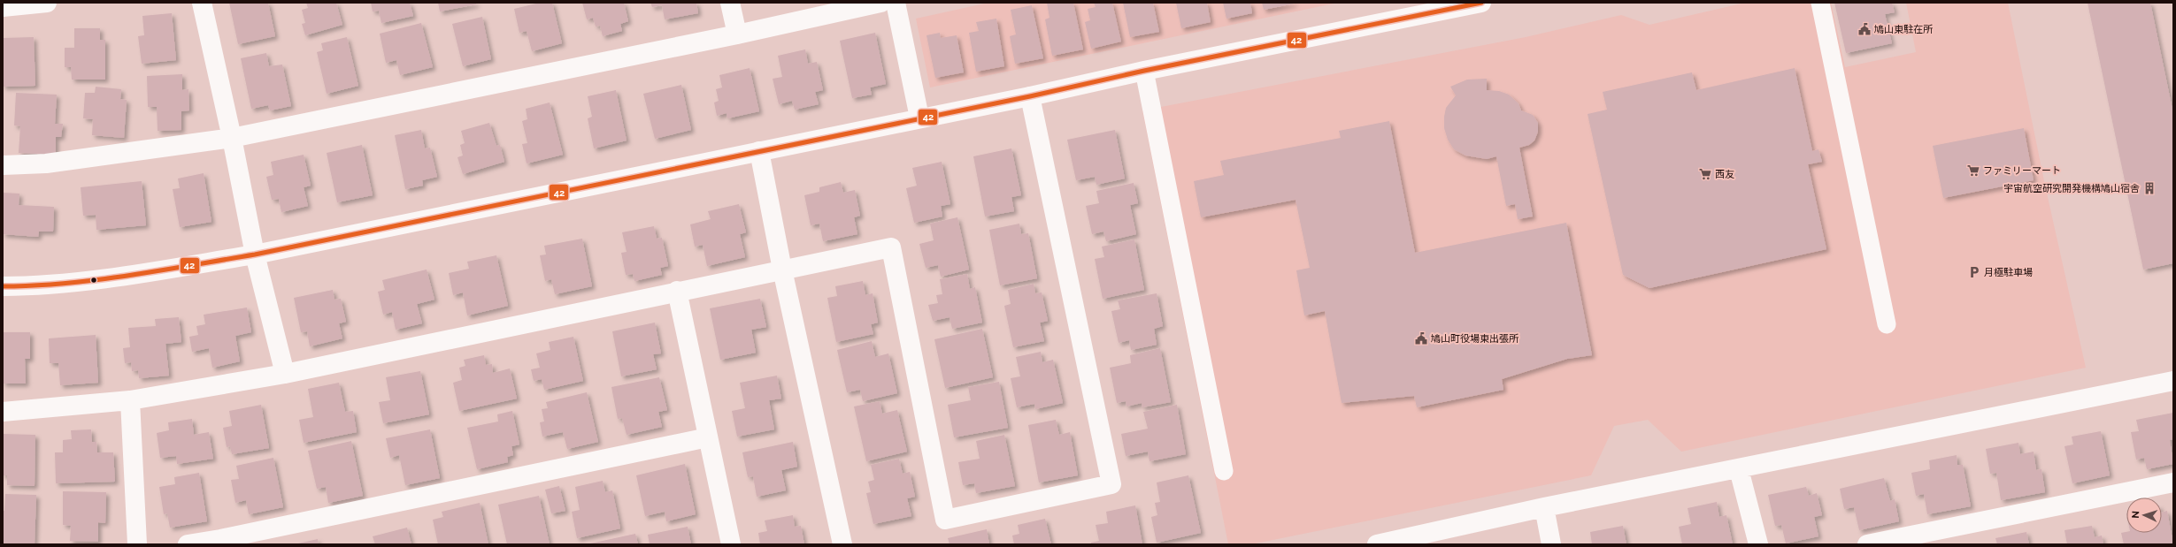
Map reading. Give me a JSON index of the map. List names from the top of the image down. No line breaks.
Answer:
{"places":{"public building":["鳩山東駐在所","鳩山町役場東出張所"],"supermarket":["ファミリーマート","西友"],"building":["宇宙航空研究開発機構鳩山宿舎"],"parking":["月極駐車場"]},"lines":["transit line 42"],"north":"left"}
